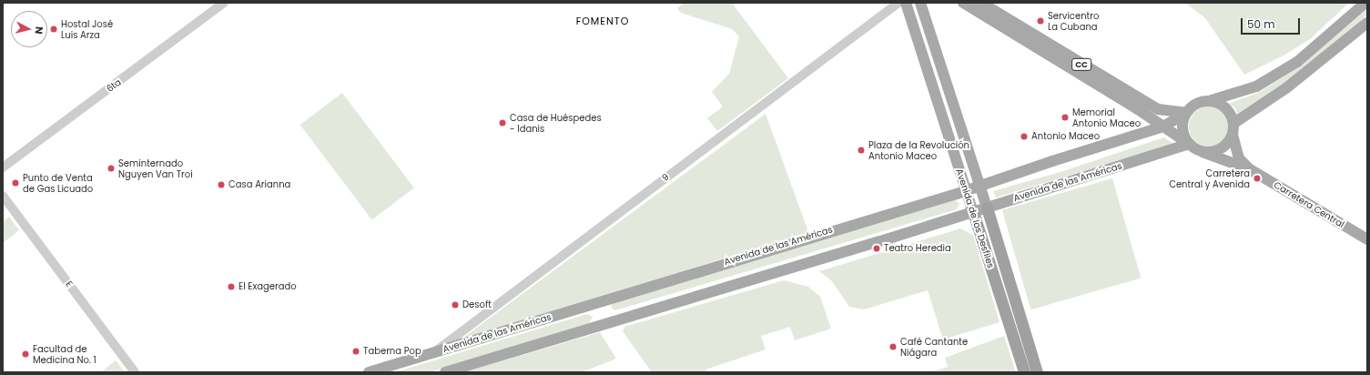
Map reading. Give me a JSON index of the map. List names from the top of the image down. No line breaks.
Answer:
{"streets":{"highway":["Avenida de los Desfiles"],"main road":["CC","Avenida de las Américas","Carretera Central"],"street":["6ta","9","E"]},"crossings":[["CC","Avenida de las Américas"],["CC","Carretera Central"],["9","Avenida de las Américas"],["Avenida de las Américas","Carretera Central"],["Avenida de las Américas","Avenida de los Desfiles"]],"districts":["FOMENTO"],"places":["Servicentro La Cubana","Hostal José Luis Arza","Memorial Antonio Maceo","Casa de Huéspedes - Idanis","Antonio Maceo","Plaza de la Revolución Antonio Maceo","Seminternado Nguyen Van Troi","Carretera Central y Avenida","Punto de Venta de Gas Licuado","Casa Arianna","Teatro Heredia","El Exagerado","Desoft","Café Cantante Niágara","Taberna Pop","Facultad de Medicina No. 1"],"scale_bar":"50 m","north":"right"}
